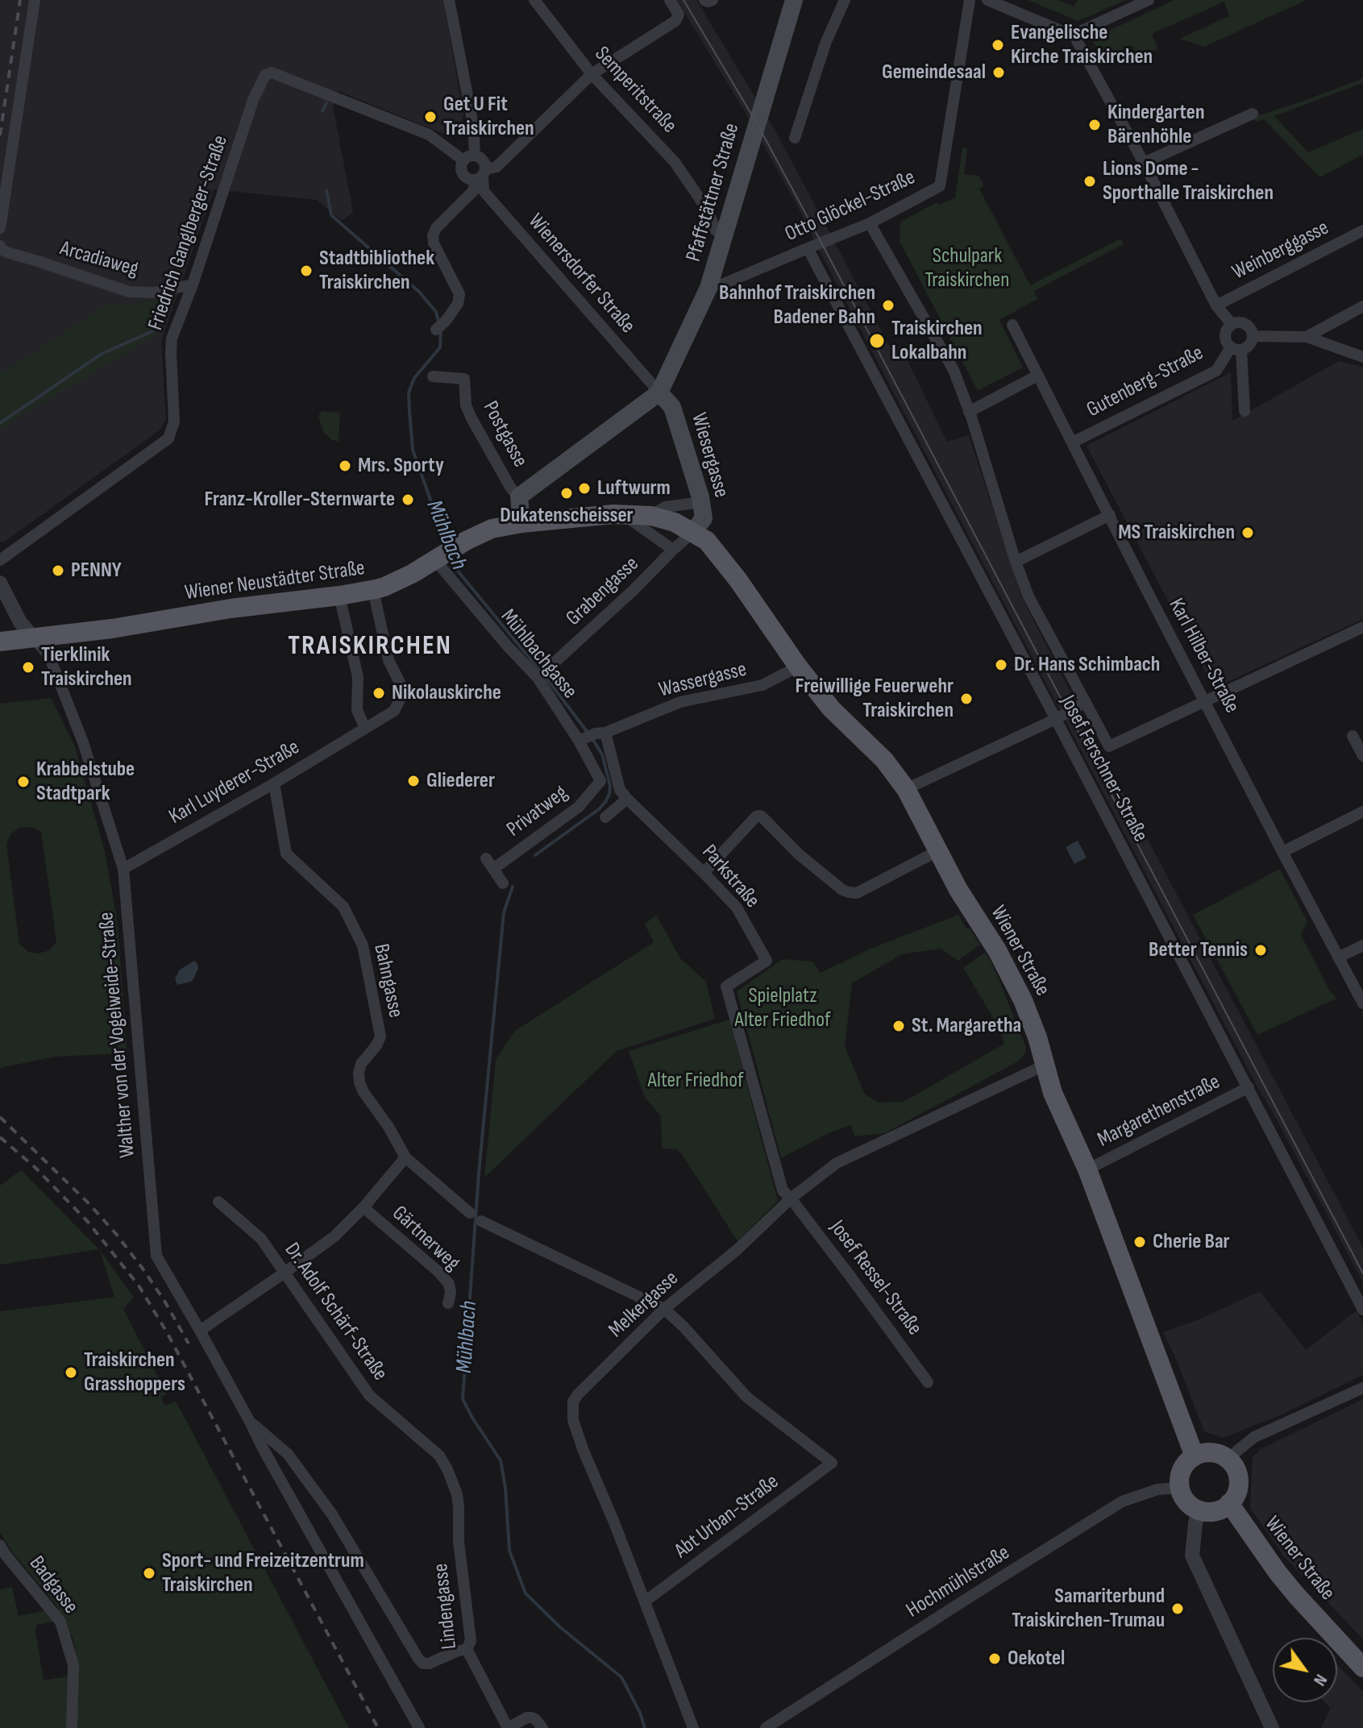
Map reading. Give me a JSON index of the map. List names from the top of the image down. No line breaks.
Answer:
{"streets":{"main road":["Pfaffstättner Straße","Wiesergasse","Wiener Neustädter Straße","Wiener Straße"],"street":["Semperitstraße","Otto Glöckel-Straße","Friedrich Ganglberger-Straße","Weinberggasse","Arcadiaweg","Wienersdorfer Straße","Gutenberg-Straße","Postgasse","Grabengasse","Mühlbachgasse","Karl Hilber-Straße","Wassergasse","Josef Ferschner-Straße","Karl Luyderer-Straße","Privatweg","Parkstraße","Bahngasse","Walther von der Vogelweide-Straße","Margarethenstraße","Gärtnerweg","Josef Ressel-Straße","Melkergasse","Dr. Adolf Schärf-Straße","Abt Urban-Straße","Hochmühlstraße","Badgasse","Lindengasse"]},"crossings":[["Semperitstraße","Pfaffstättner Straße"],["Pfaffstättner Straße","Otto Glöckel-Straße"],["Pfaffstättner Straße","Wienersdorfer Straße"],["Pfaffstättner Straße","Wiesergasse"],["Otto Glöckel-Straße","Josef Ferschner-Straße"],["Friedrich Ganglberger-Straße","Arcadiaweg"],["Wienersdorfer Straße","Wiesergasse"],["Gutenberg-Straße","Karl Hilber-Straße"],["Wiesergasse","Wiener Neustädter Straße"],["Wiesergasse","Grabengasse"],["Wiesergasse","Wiener Straße"],["Wiener Neustädter Straße","Grabengasse"],["Wiener Neustädter Straße","Mühlbachgasse"],["Wiener Neustädter Straße","Karl Luyderer-Straße"],["Wiener Neustädter Straße","Wiener Straße"],["Wiener Neustädter Straße","Walther von der Vogelweide-Straße"],["Grabengasse","Mühlbachgasse"],["Grabengasse","Wiener Straße"],["Mühlbachgasse","Wassergasse"],["Mühlbachgasse","Privatweg"],["Mühlbachgasse","Parkstraße"],["Karl Hilber-Straße","Josef Ferschner-Straße"],["Wassergasse","Wiener Straße"],["Josef Ferschner-Straße","Margarethenstraße"],["Karl Luyderer-Straße","Bahngasse"],["Karl Luyderer-Straße","Walther von der Vogelweide-Straße"],["Parkstraße","Josef Ressel-Straße"],["Parkstraße","Melkergasse"],["Wiener Straße","Margarethenstraße"],["Wiener Straße","Melkergasse"],["Wiener Straße","Hochmühlstraße"],["Walther von der Vogelweide-Straße","Lindengasse"],["Josef Ressel-Straße","Melkergasse"],["Melkergasse","Abt Urban-Straße"],["Dr. Adolf Schärf-Straße","Lindengasse"]],"districts":["TRAISKIRCHEN"],"water":["Mühlbach"],"parks":["Schulpark Traiskirchen","Spielplatz Alter Friedhof","Alter Friedhof"],"places":["Evangelische Kirche Traiskirchen","Gemeindesaal","Get U Fit Traiskirchen","Kindergarten Bärenhöhle","Lions Dome - Sporthalle Traiskirchen","Stadtbibliothek Traiskirchen","Bahnhof Traiskirchen Badener Bahn","Traiskirchen Lokalbahn","Mrs. Sporty","Luftwurm","Dukatenscheisser","Franz-Kroller-Sternwarte","MS Traiskirchen","PENNY","Dr. Hans Schimbach","Tierklinik Traiskirchen","Nikolauskirche","Freiwillige Feuerwehr Traiskirchen","Gliederer","Krabbelstube Stadtpark","Better Tennis","St. Margaretha","Cherie Bar","Traiskirchen Grasshoppers","Sport- und Freizeitzentrum Traiskirchen","Samariterbund Traiskirchen-Trumau","Oekotel"],"north":"bottom right"}
